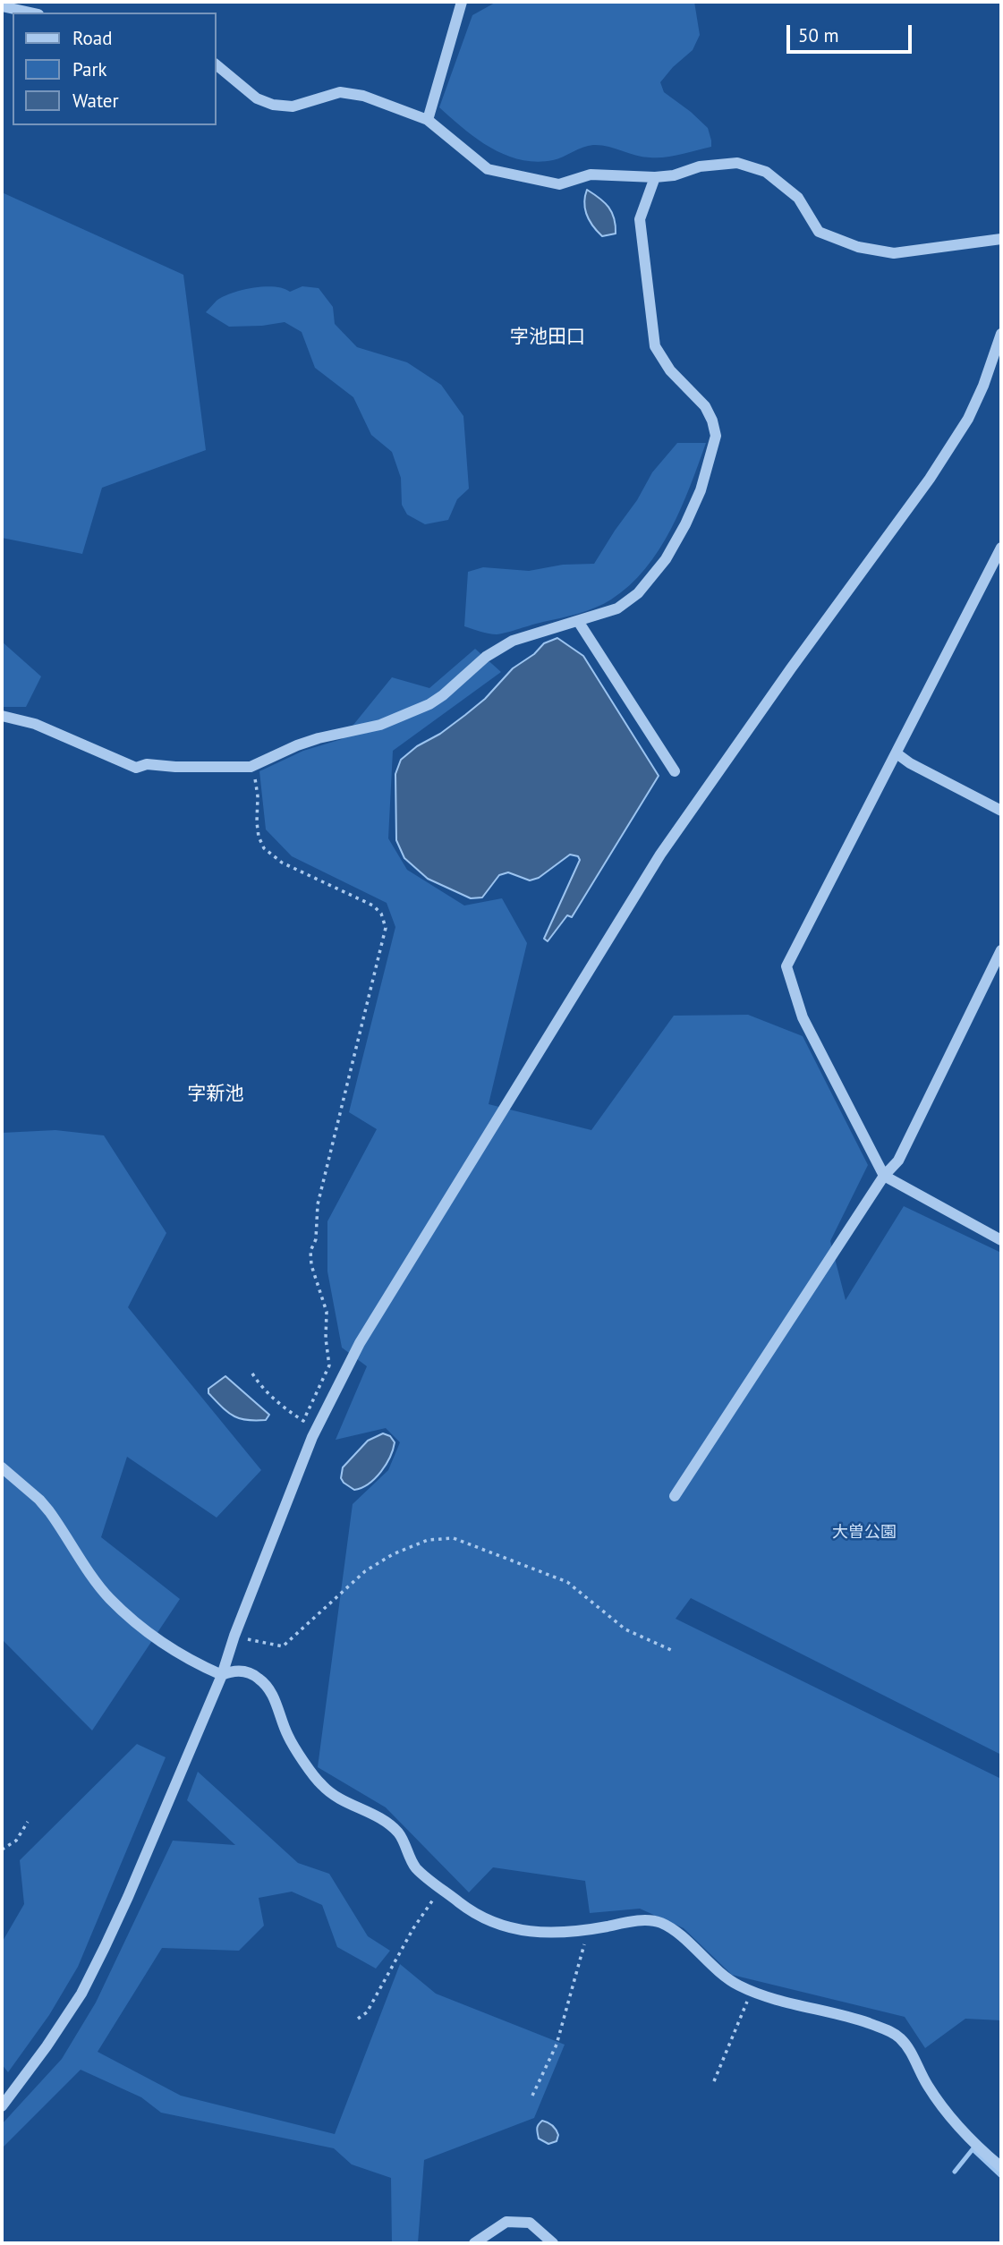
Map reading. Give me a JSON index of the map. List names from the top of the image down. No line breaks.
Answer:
{"districts":["字池田口","字新池"],"parks":["大曽公園"],"legend":["Road","Park","Water"],"scale_bar":"50 m"}
